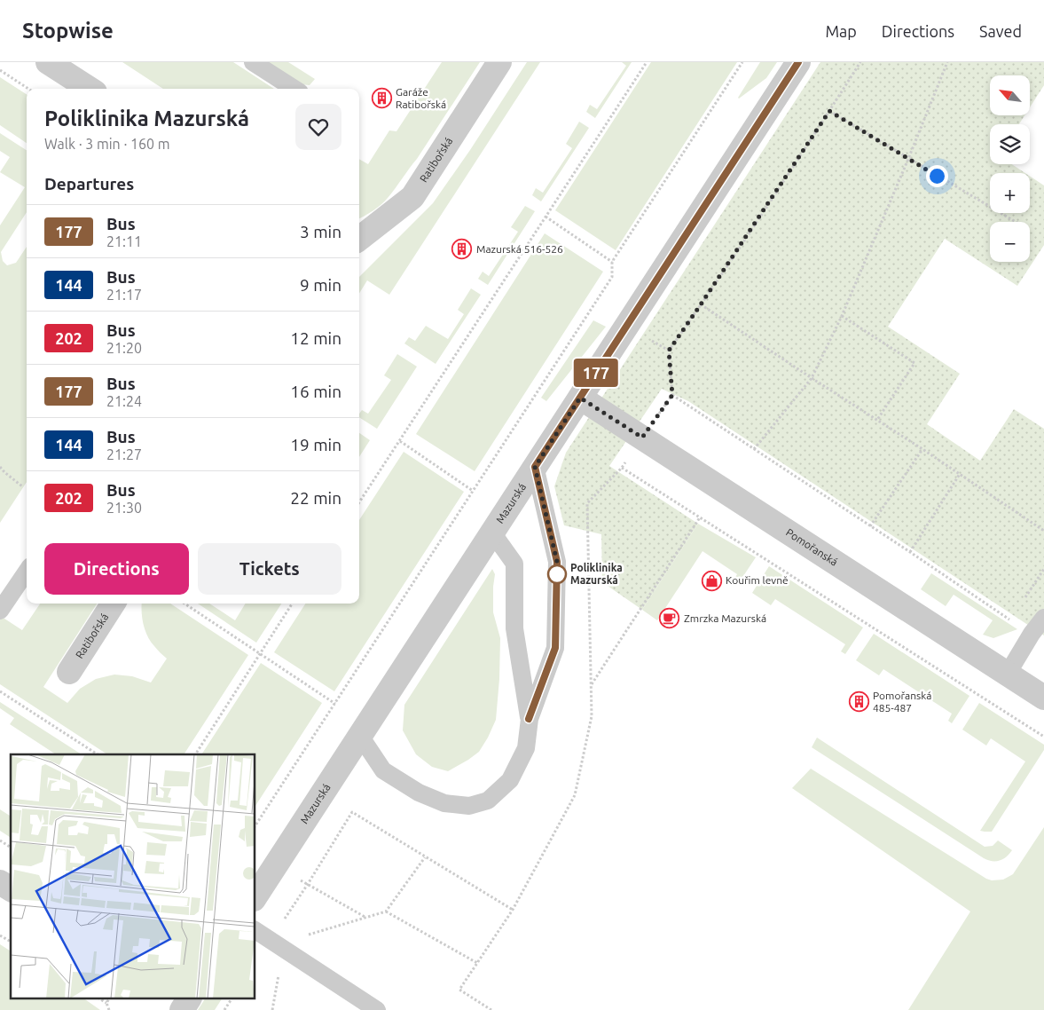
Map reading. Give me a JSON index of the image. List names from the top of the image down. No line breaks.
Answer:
{"streets":{"street":["Ratibořská","Mazurská","Pomořanská"]},"crossings":[["Mazurská","Pomořanská"]],"places":{"building":["Garáže Ratibořská","Mazurská 516-526","Pomořanská 485-487"],"other":["Poliklinika Mazurská"],"shop":["Kouřim levně"],"cafe":["Zmrzka Mazurská"]},"lines":["bus line 177"],"north":"top left","page":{"header":"Stopwise","nav":["Map","Directions","Saved"],"on_map":"177","map_buttons":["+","−"],"heading":[["Poliklinika Mazurská","Walk · 3 min · 160 m"],"Departures"],"list":[{"mark":"177","name":"Bus","note":"21:11","value":"3 min"},{"mark":"144","name":"Bus","note":"21:17","value":"9 min"},{"mark":"202","name":"Bus","note":"21:20","value":"12 min"},{"mark":"177","name":"Bus","note":"21:24","value":"16 min"},{"mark":"144","name":"Bus","note":"21:27","value":"19 min"},{"mark":"202","name":"Bus","note":"21:30","value":"22 min"}],"buttons":["Directions","Tickets"]}}
